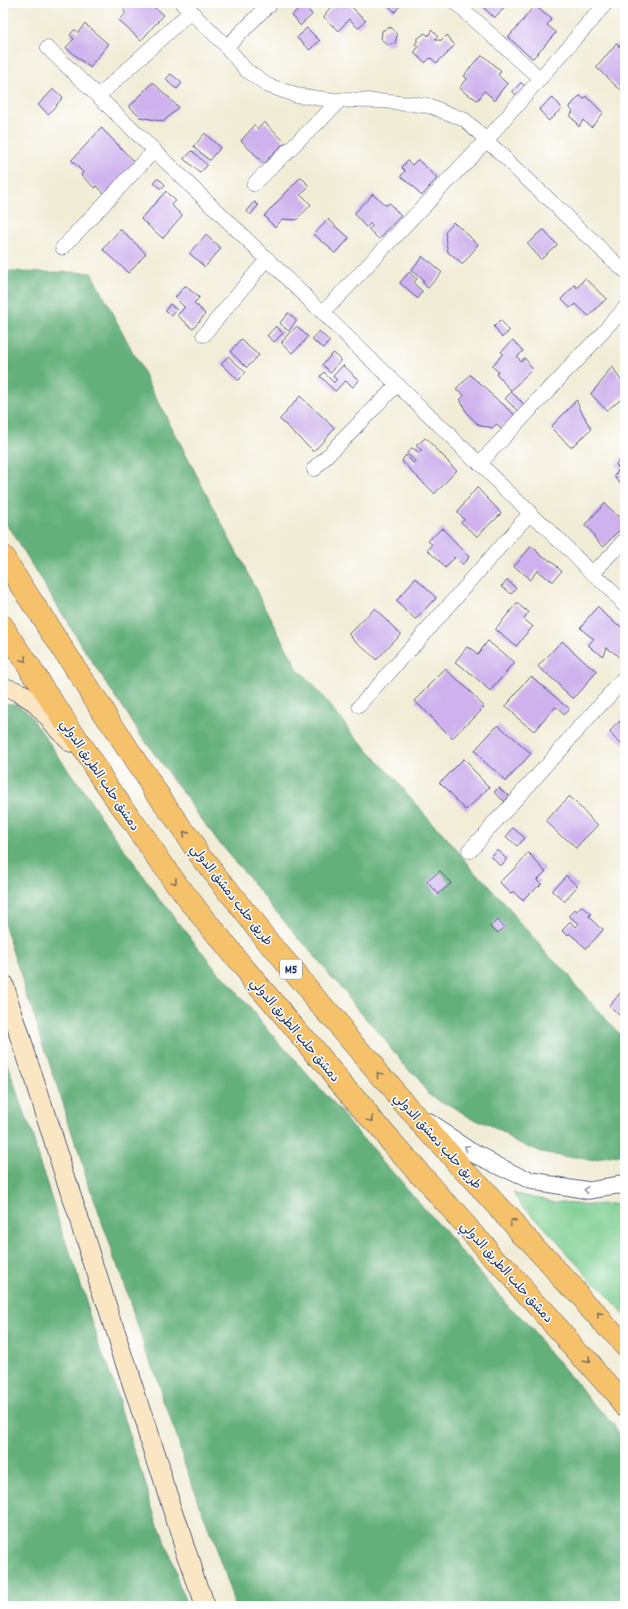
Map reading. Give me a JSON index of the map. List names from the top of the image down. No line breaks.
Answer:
{"streets":{"highway":["دمشق حلب الطريق الدولي","طريق حلب دمشق الدولي","M5"]},"one_way":["دمشق حلب الطريق الدولي","طريق حلب دمشق الدولي"]}
